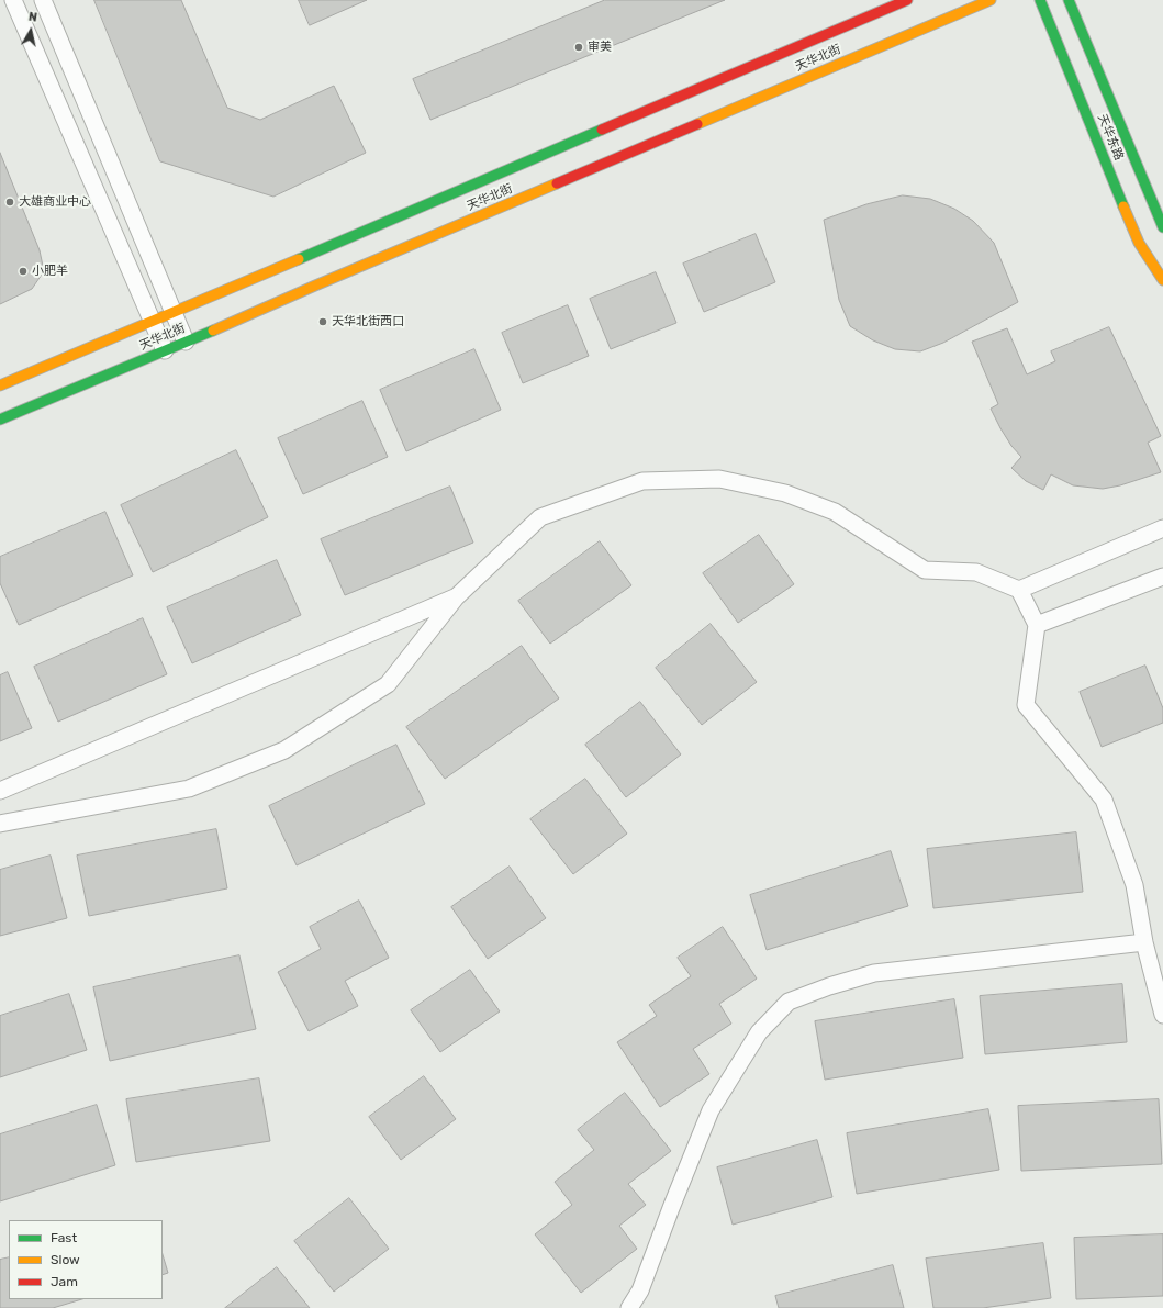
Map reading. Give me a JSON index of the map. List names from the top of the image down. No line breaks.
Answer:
{"streets":{"street":["天华北街","天华东路"]},"places":["审美","大雄商业中心","小肥羊","天华北街西口"],"legend":["Fast","Slow","Jam"],"north":"top"}
